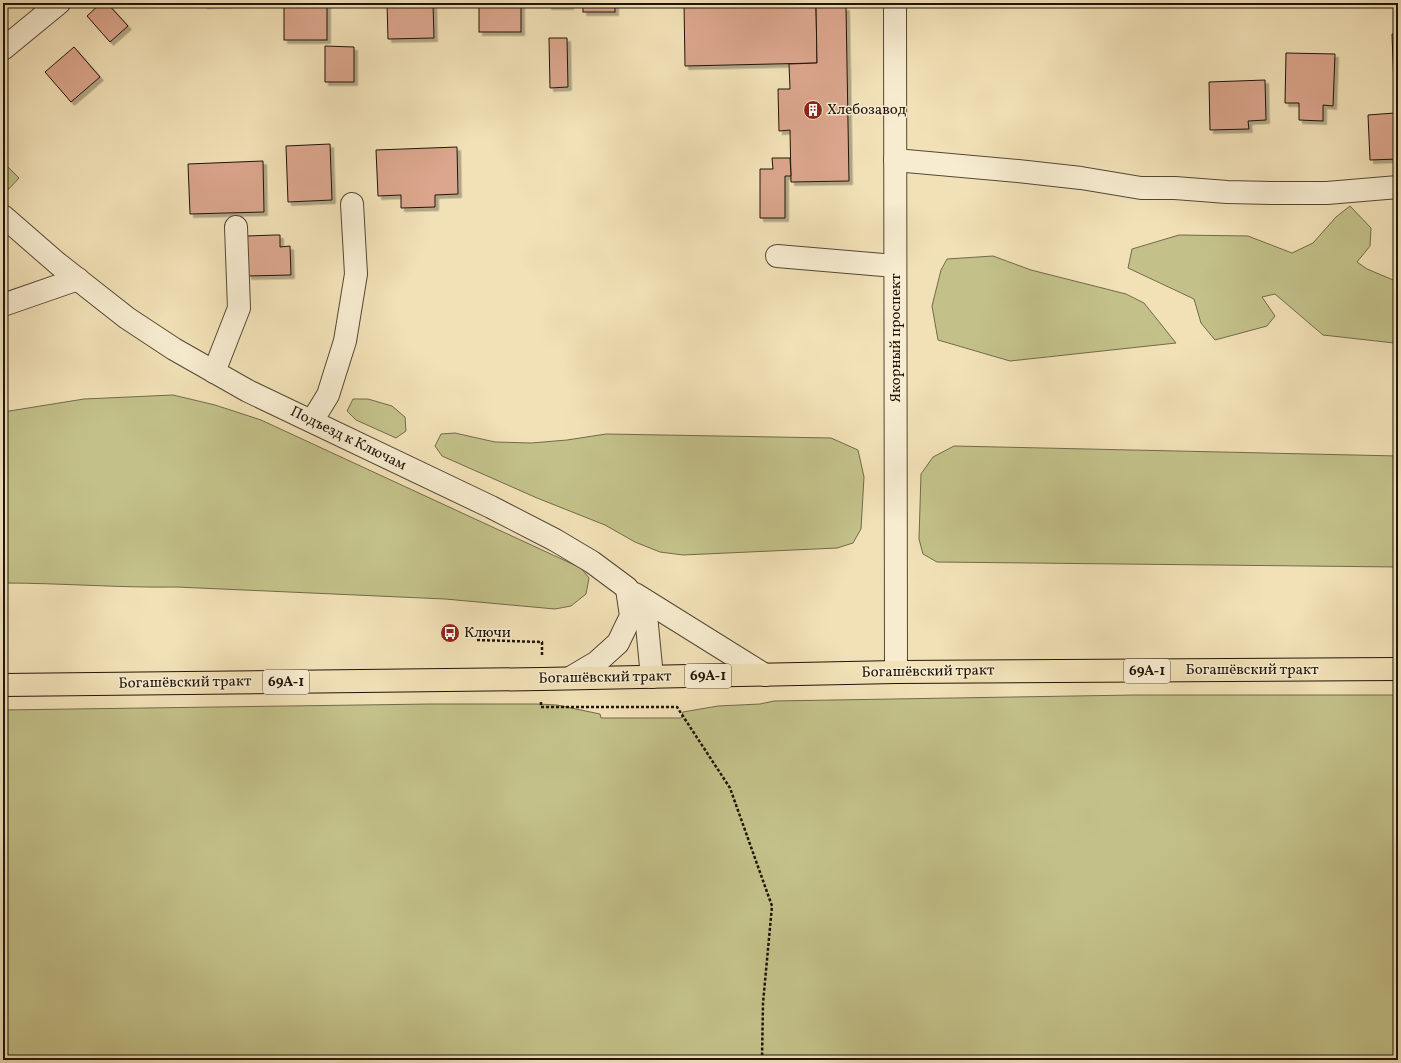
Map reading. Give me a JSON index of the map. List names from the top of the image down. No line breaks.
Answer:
{"streets":{"main road":["Богашёвский тракт","69А-1"],"street":["Якорный проспект","Подъезд к Ключам"]},"crossings":[["Якорный проспект","Богашёвский тракт"],["Подъезд к Ключам","Богашёвский тракт"]],"places":{"building":["Хлебозавод"],"bus stop":["Ключи"]}}
